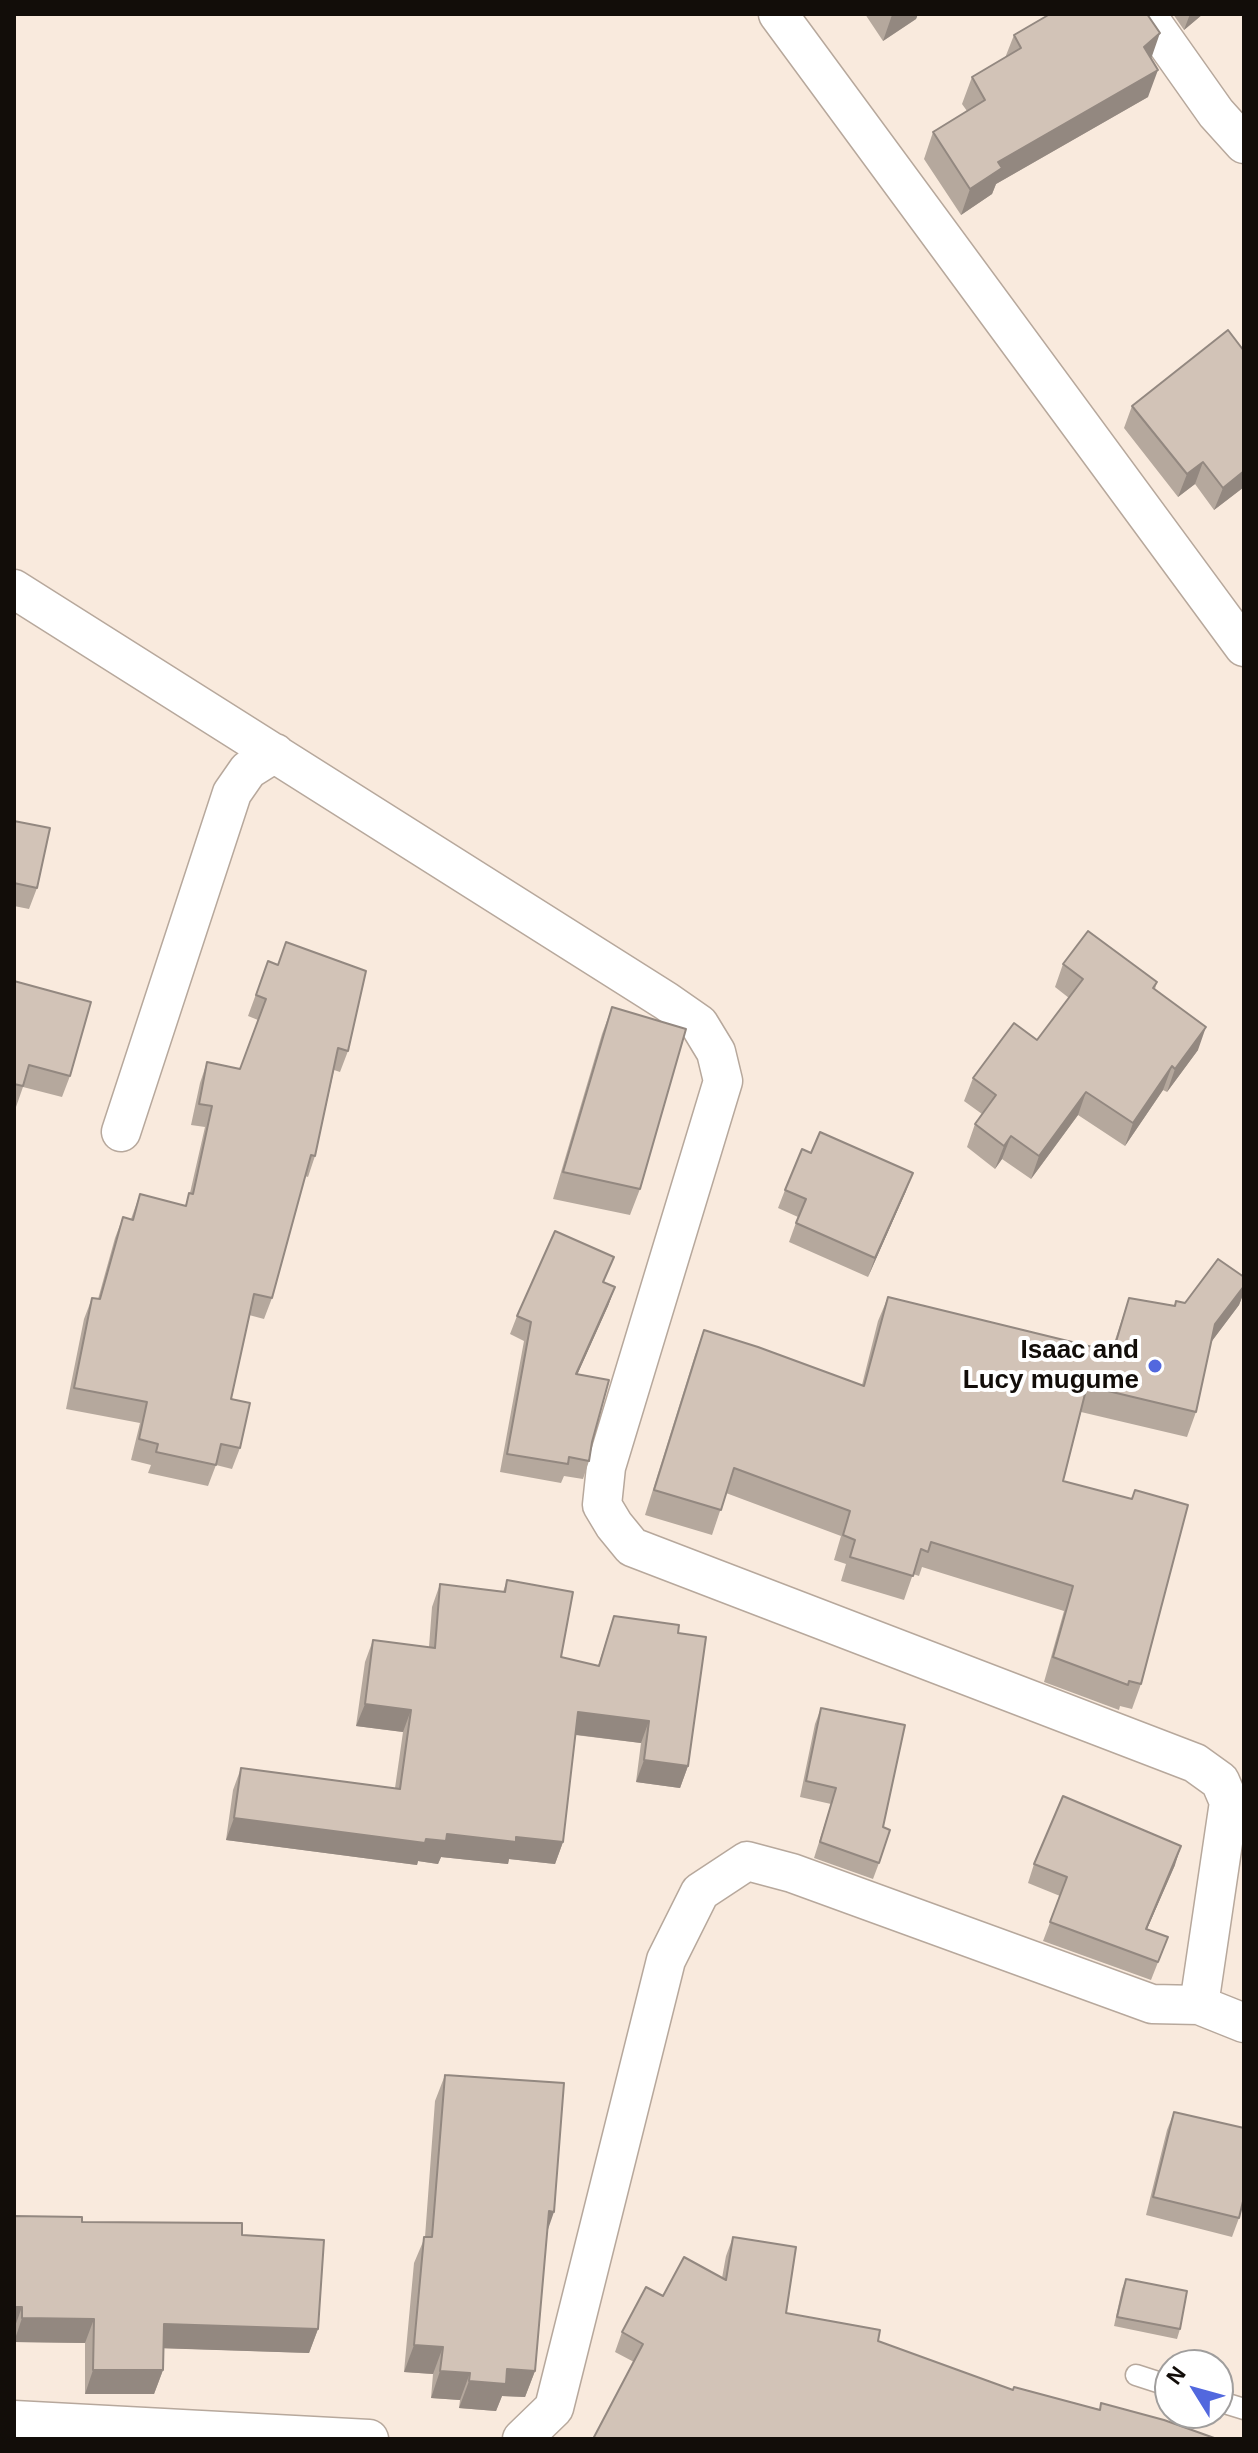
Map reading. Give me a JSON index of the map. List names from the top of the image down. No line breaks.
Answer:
{"places":["Isaac and Lucy mugume"],"north":"top left"}
